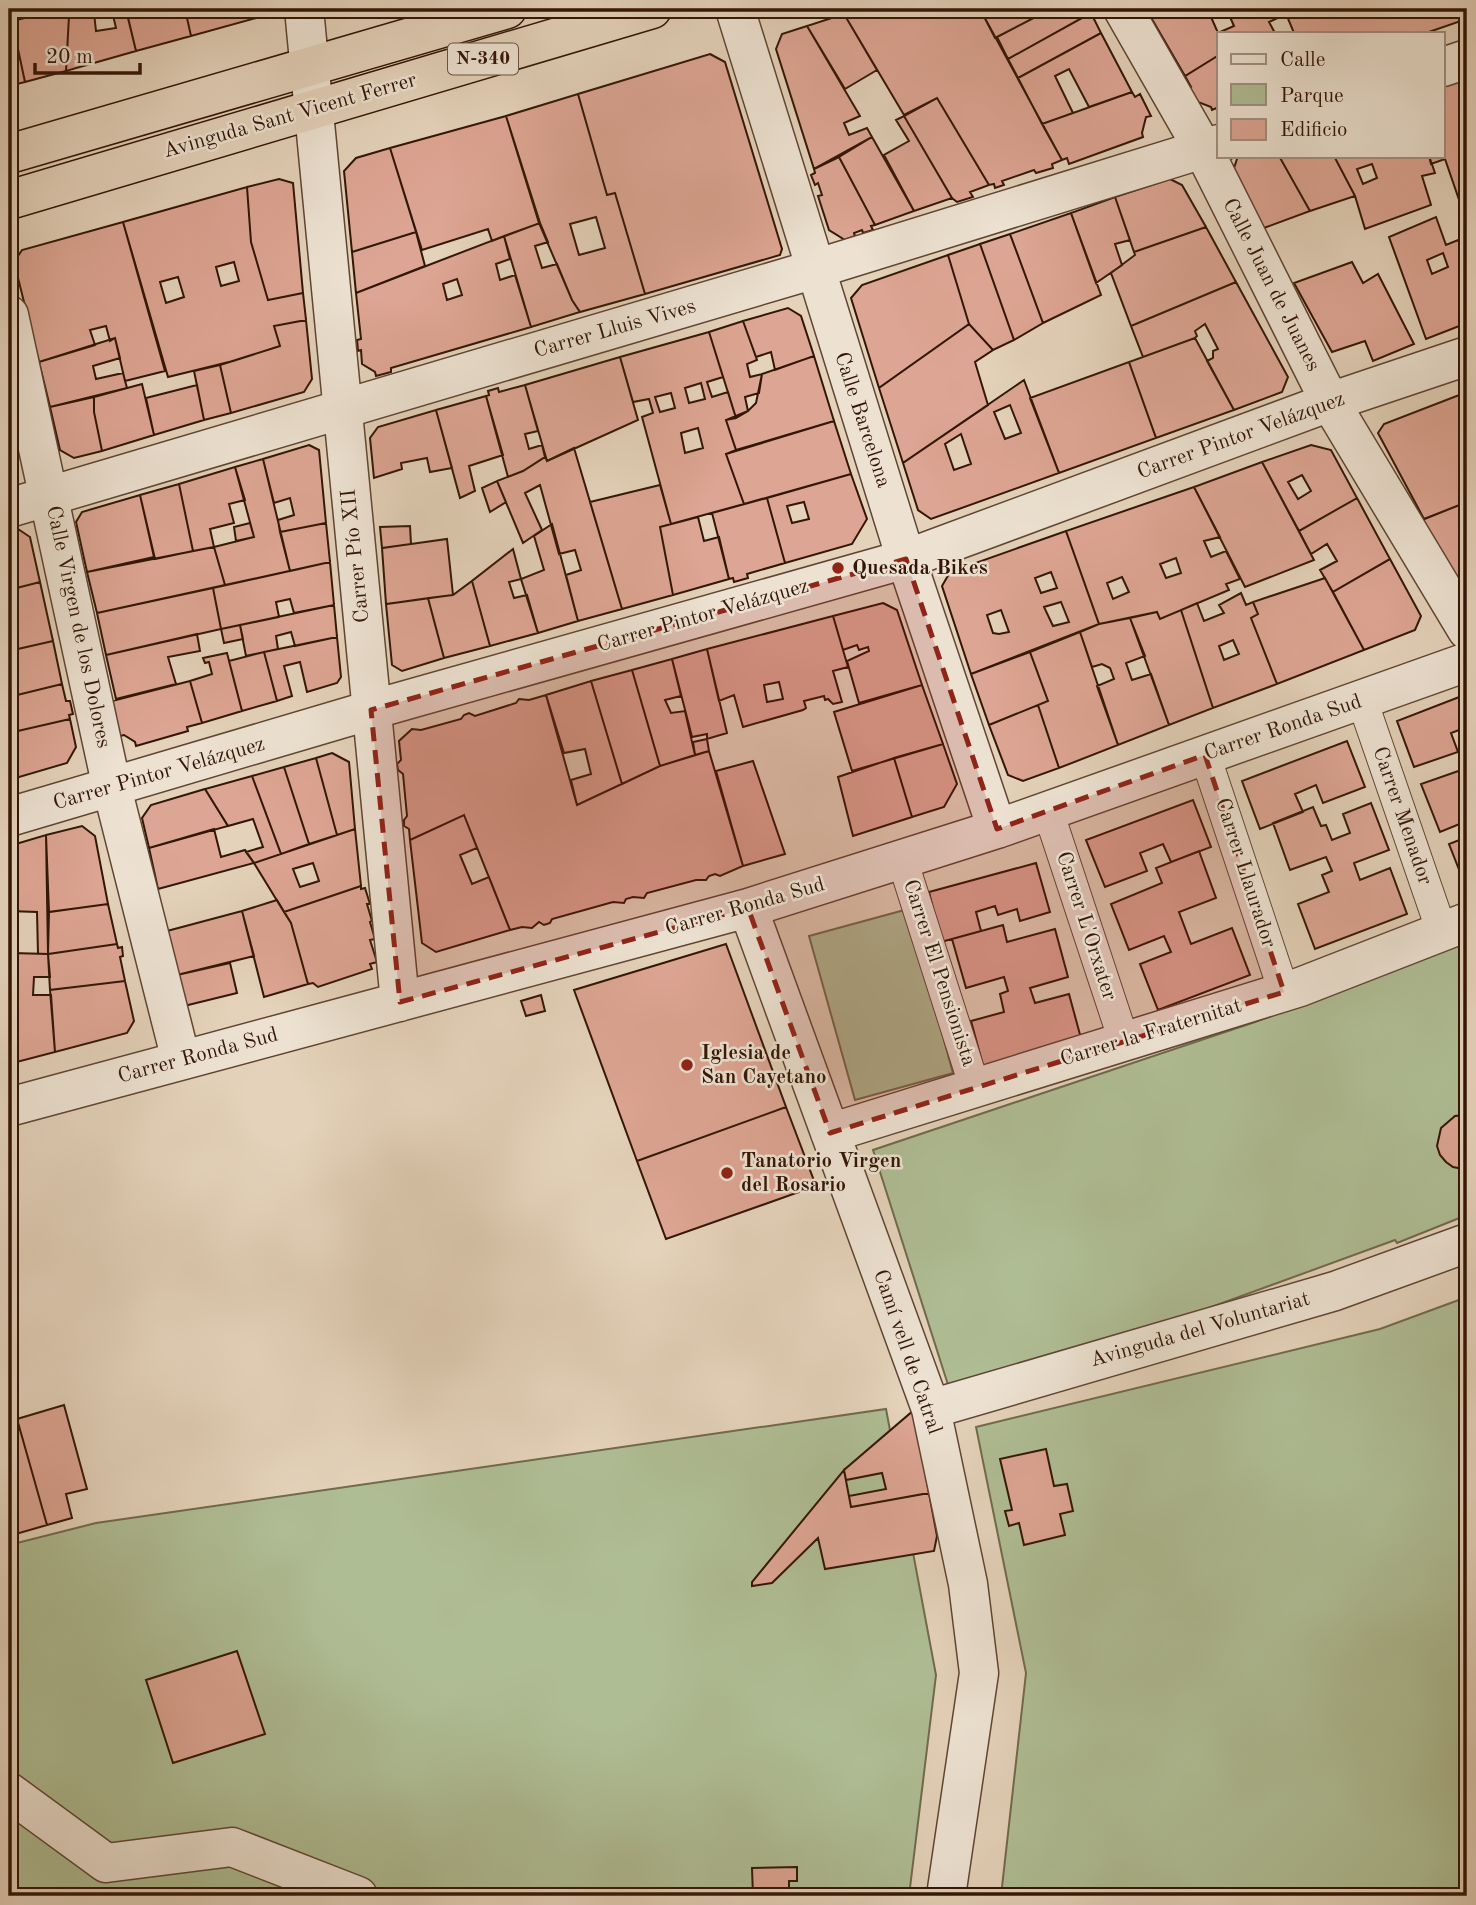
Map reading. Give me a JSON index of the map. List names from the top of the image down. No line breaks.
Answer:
{"streets":{"highway":["N-340","Avinguda Sant Vicent Ferrer"],"street":["Calle Juan de Juanes","Carrer Lluis Vives","Calle Barcelona","Carrer Pintor Velázquez","Carrer Pío XII","Calle Virgen de los Dolores","Carrer Ronda Sud","Carrer Menador","Carrer Llaurador","Carrer L'Orxater","Carrer El Pensionista","Carrer la Fraternitat","Avinguda del Voluntariat","Camí vell de Catral"]},"crossings":[["Avinguda Sant Vicent Ferrer","Carrer Pío XII"],["Calle Juan de Juanes","Carrer Lluis Vives"],["Calle Juan de Juanes","Carrer Pintor Velázquez"],["Carrer Lluis Vives","Calle Barcelona"],["Carrer Lluis Vives","Carrer Pío XII"],["Carrer Lluis Vives","Calle Virgen de los Dolores"],["Calle Barcelona","Carrer Pintor Velázquez"],["Calle Barcelona","Carrer Ronda Sud"],["Carrer Pintor Velázquez","Carrer Pío XII"],["Carrer Pintor Velázquez","Calle Virgen de los Dolores"],["Carrer Pío XII","Carrer Ronda Sud"],["Calle Virgen de los Dolores","Carrer Ronda Sud"],["Carrer Ronda Sud","Carrer Menador"],["Carrer Ronda Sud","Carrer Llaurador"],["Carrer Ronda Sud","Carrer L'Orxater"],["Carrer Ronda Sud","Carrer El Pensionista"],["Carrer Ronda Sud","Camí vell de Catral"],["Carrer Menador","Carrer la Fraternitat"],["Carrer Llaurador","Carrer la Fraternitat"],["Carrer L'Orxater","Carrer la Fraternitat"],["Carrer El Pensionista","Carrer la Fraternitat"],["Carrer la Fraternitat","Camí vell de Catral"],["Avinguda del Voluntariat","Camí vell de Catral"]],"places":["Quesada Bikes","Iglesia de San Cayetano","Tanatorio Virgen del Rosario"],"legend":["Calle","Parque","Edificio"],"scale_bar":"20 m"}
